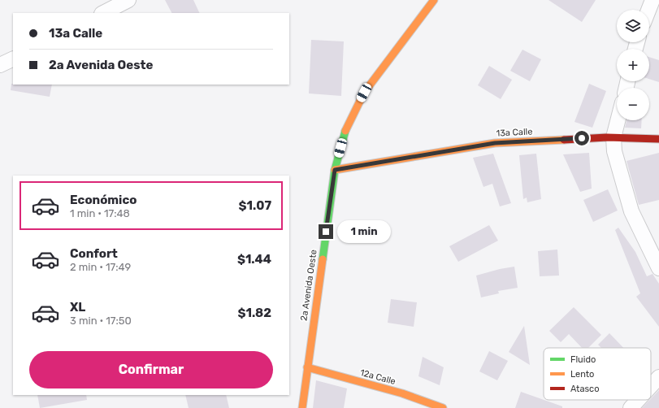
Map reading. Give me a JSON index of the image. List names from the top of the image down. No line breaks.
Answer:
{"streets":{"street":["13a Calle","2a Avenida Oeste","12a Calle"]},"crossings":[["13a Calle","2a Avenida Oeste"],["2a Avenida Oeste","12a Calle"]],"legend":["Fluido","Lento","Atasco"],"page":{"map_buttons":["+","−"],"banner":["13a Calle","2a Avenida Oeste"],"list":[{"name":"Económico","note":"1 min · 17:48","value":"$1.07"},{"name":"Confort","note":"2 min · 17:49","value":"$1.44"},{"name":"XL","note":"3 min · 17:50","value":"$1.82"}],"bubble":"1 min","buttons":"Confirmar"}}
